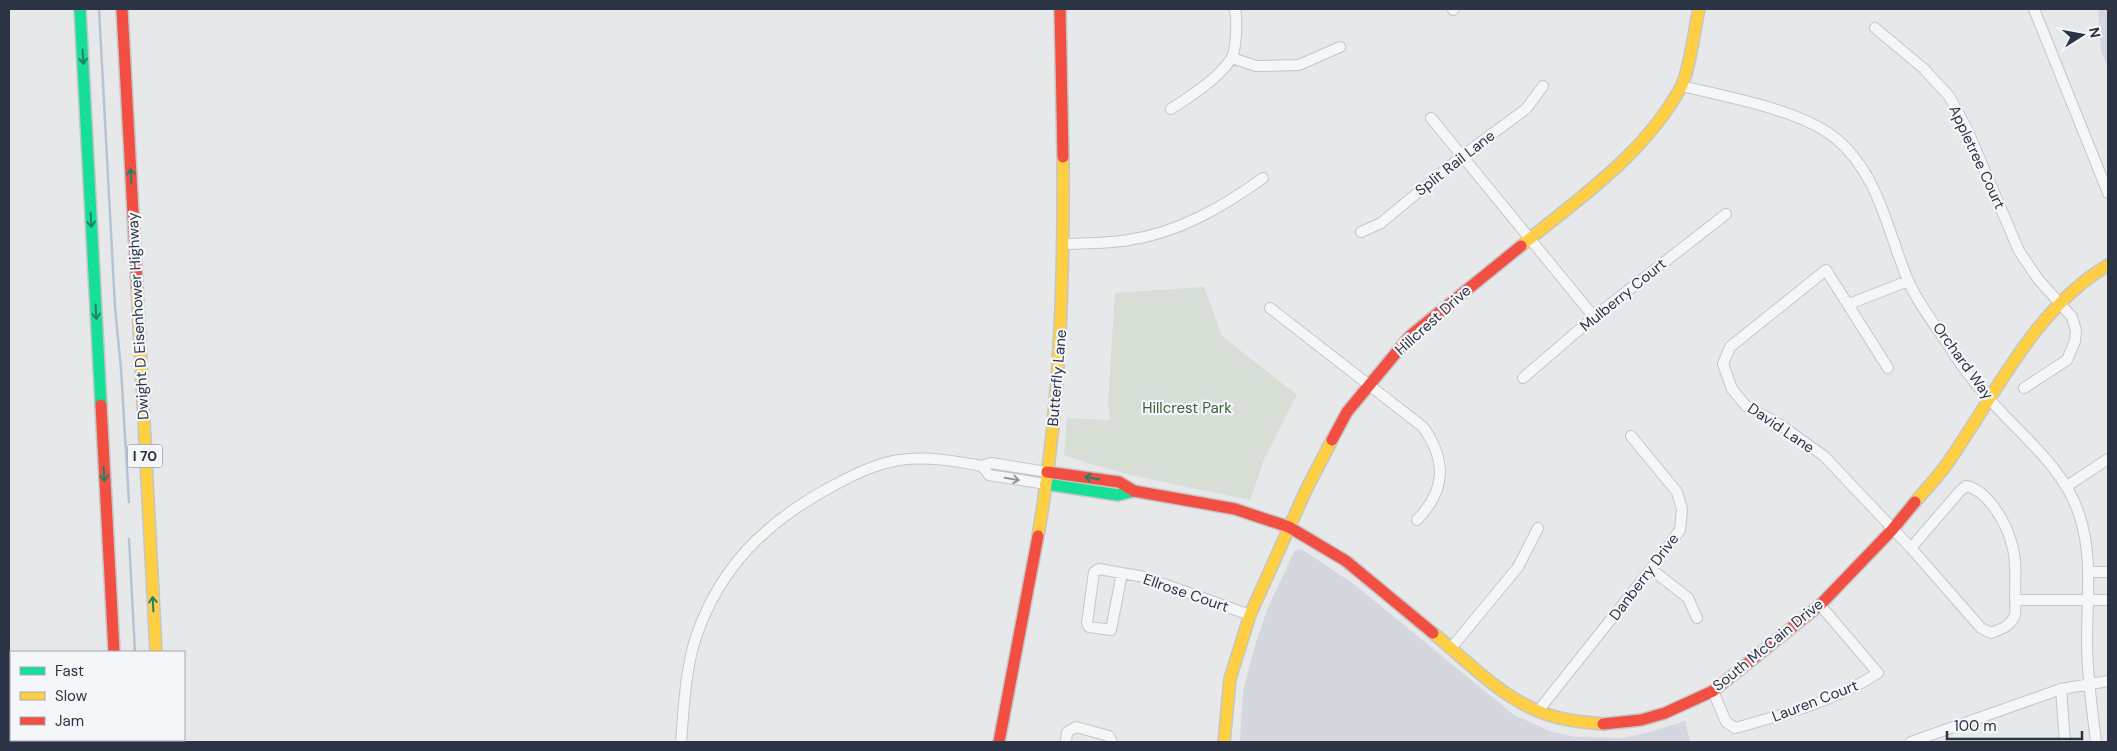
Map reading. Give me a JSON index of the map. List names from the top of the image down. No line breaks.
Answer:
{"streets":{"main road":["Dwight D Eisenhower Highway","Hillcrest Drive","Butterfly Lane","I 70","South McCain Drive"],"street":["Appletree Court","Split Rail Lane","Mulberry Court","Orchard Way","David Lane","Danberry Drive","Ellrose Court","Lauren Court"]},"crossings":[["Appletree Court","South McCain Drive"],["Hillcrest Drive","Orchard Way"],["Hillcrest Drive","Ellrose Court"],["Hillcrest Drive","South McCain Drive"],["Orchard Way","South McCain Drive"],["Butterfly Lane","South McCain Drive"],["David Lane","South McCain Drive"],["Danberry Drive","South McCain Drive"],["South McCain Drive","Lauren Court"]],"parks":["Hillcrest Park"],"legend":["Fast","Slow","Jam"],"scale_bar":"100 m","north":"right"}
